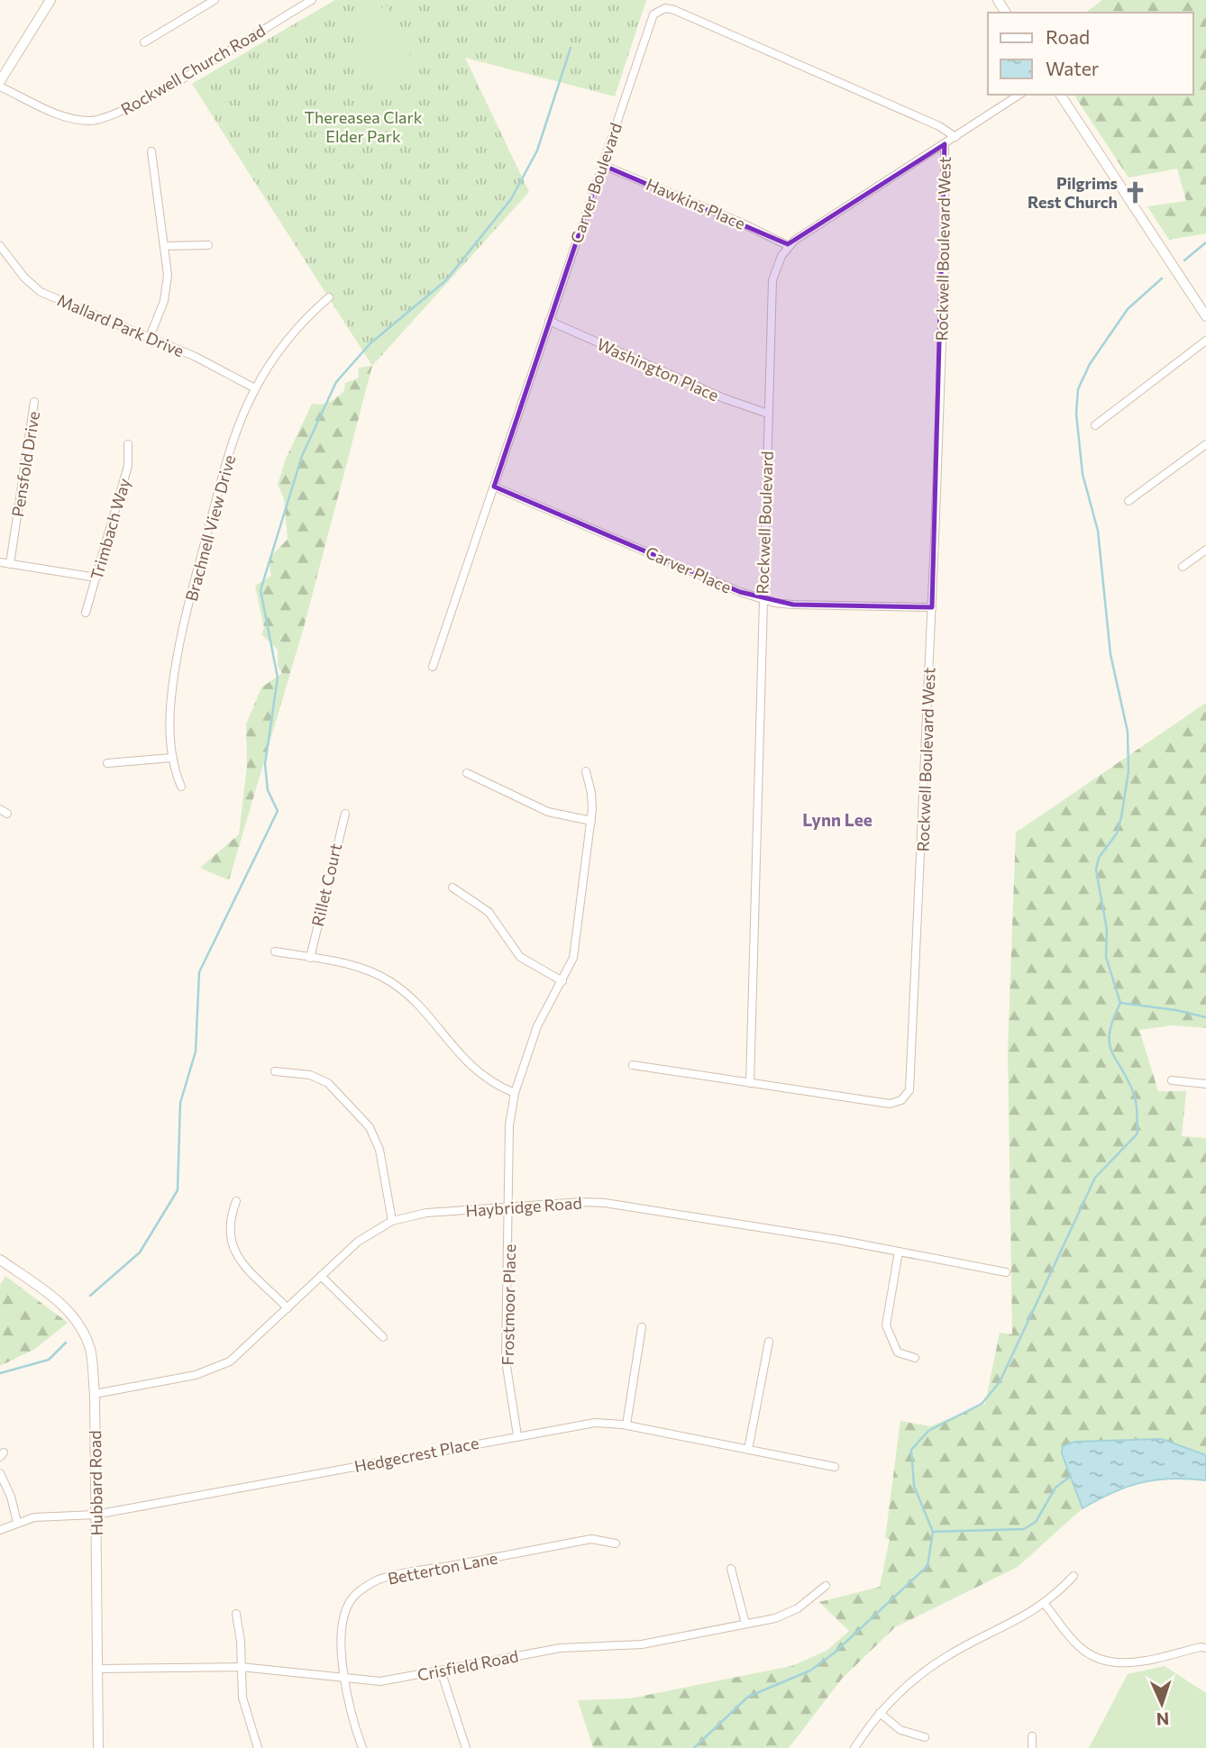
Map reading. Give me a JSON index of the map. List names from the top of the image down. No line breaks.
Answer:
{"streets":{"main road":["Hubbard Road"],"street":["Rockwell Church Road","Carver Boulevard","Hawkins Place","Rockwell Boulevard West","Mallard Park Drive","Washington Place","Pensfold Drive","Rockwell Boulevard","Brachnell View Drive","Trimbach Way","Carver Place","Rillet Court","Haybridge Road","Frostmoor Place","Hedgecrest Place","Betterton Lane","Crisfield Road"]},"crossings":[["Carver Boulevard","Hawkins Place"],["Carver Boulevard","Washington Place"],["Carver Boulevard","Rockwell Boulevard"],["Carver Boulevard","Carver Place"],["Hawkins Place","Rockwell Boulevard"],["Rockwell Boulevard West","Rockwell Boulevard"],["Rockwell Boulevard West","Carver Place"],["Mallard Park Drive","Brachnell View Drive"],["Washington Place","Rockwell Boulevard"],["Rockwell Boulevard","Carver Place"],["Haybridge Road","Frostmoor Place"],["Haybridge Road","Hubbard Road"],["Frostmoor Place","Hedgecrest Place"],["Hedgecrest Place","Hubbard Road"],["Hubbard Road","Crisfield Road"],["Betterton Lane","Crisfield Road"]],"districts":["Lynn Lee"],"parks":["Thereasea Clark Elder Park"],"places":{"church":["Pilgrims Rest Church"]},"legend":["Road","Water"],"north":"bottom"}
